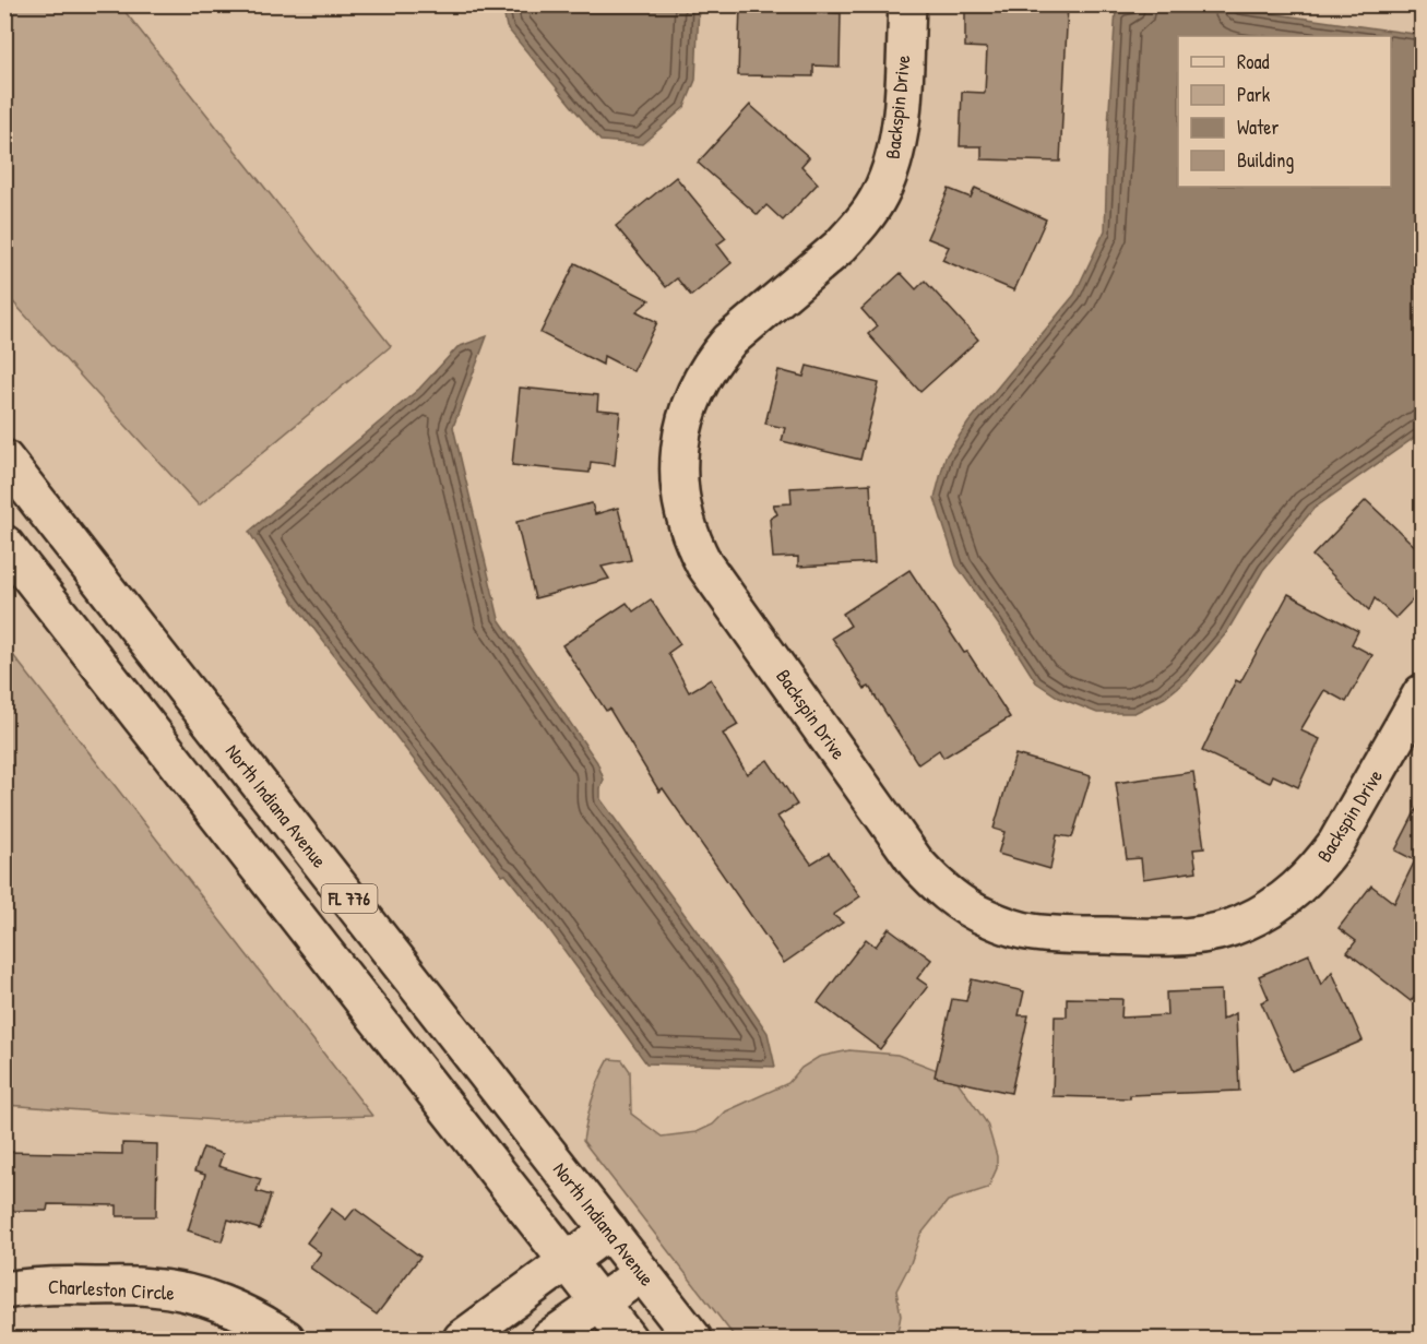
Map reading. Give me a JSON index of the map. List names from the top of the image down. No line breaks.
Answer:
{"streets":{"street":["Backspin Drive","North Indiana Avenue","FL 776","Charleston Circle"]},"legend":["Road","Park","Water","Building"]}
